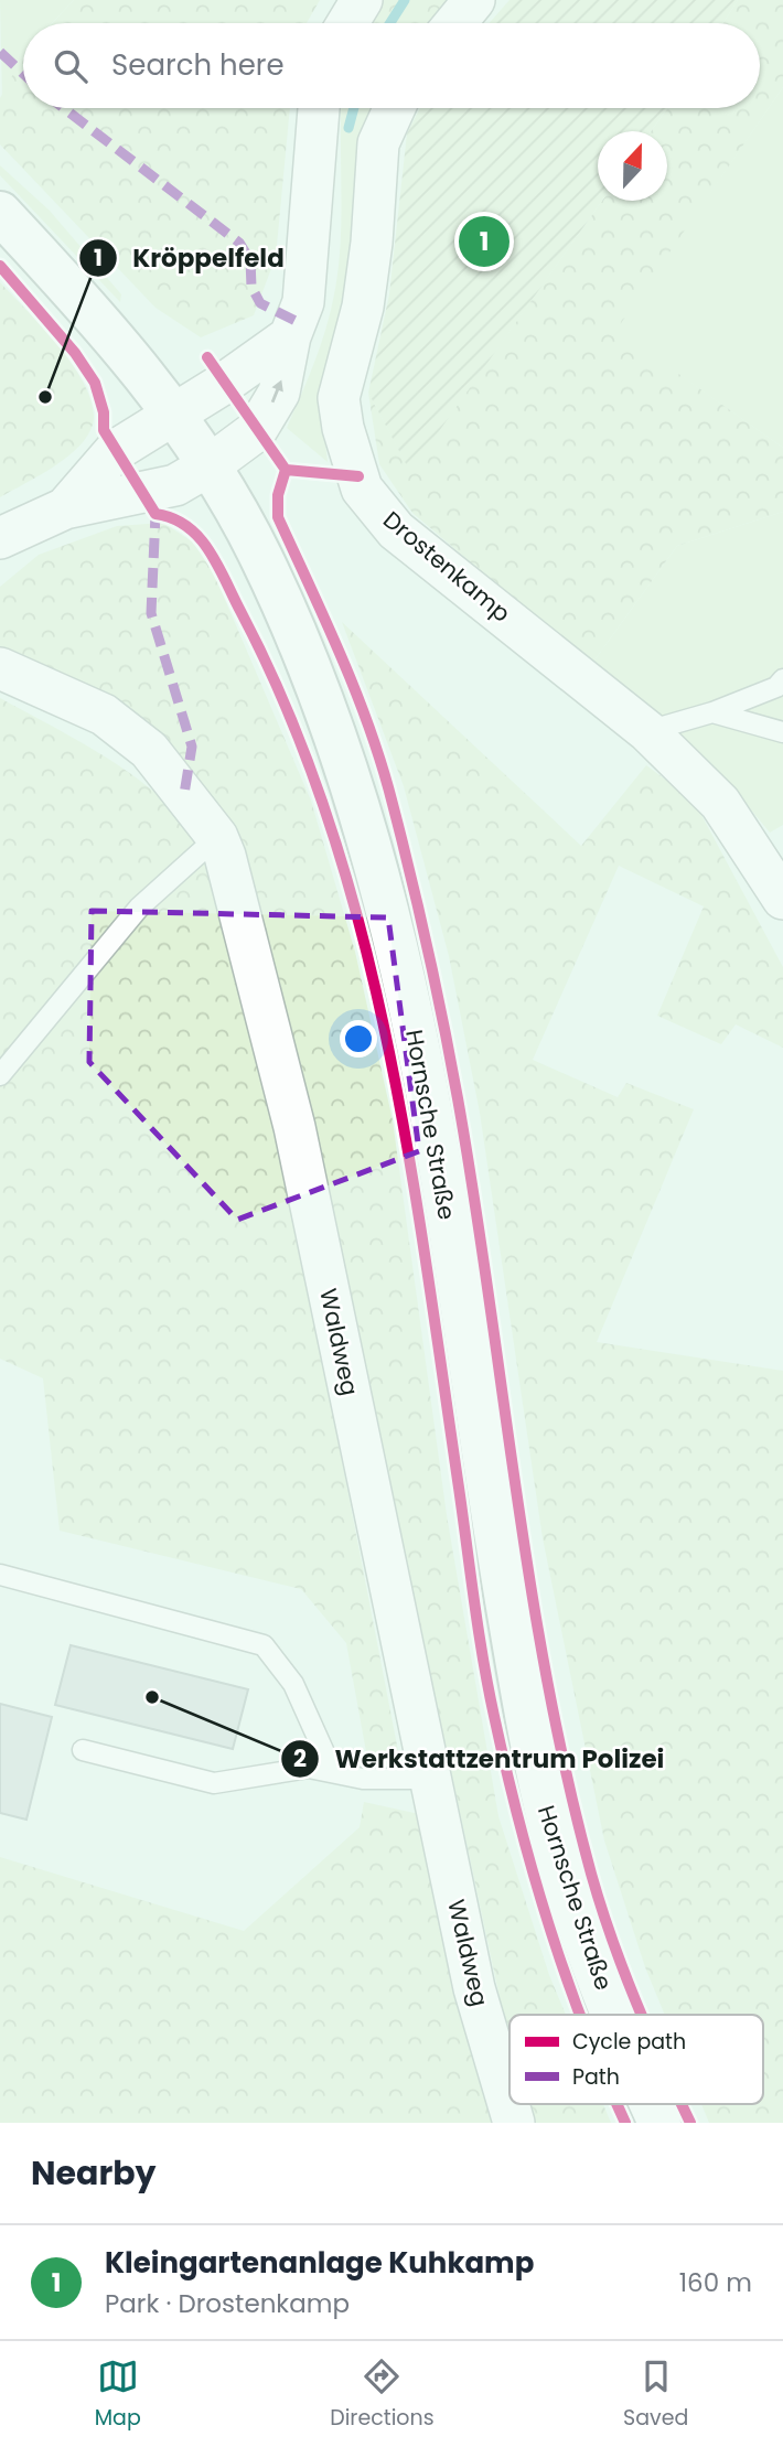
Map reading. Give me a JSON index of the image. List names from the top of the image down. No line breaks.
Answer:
{"streets":{"main road":["Hornsche Straße"],"street":["Drostenkamp","Waldweg"]},"places":["Kröppelfeld","Werkstattzentrum Polizei"],"legend":["Cycle path","Path"],"north":"top","page":{"search":"Search here","pins":"1","heading":"Nearby","list":[{"mark":"1","name":"Kleingartenanlage Kuhkamp","note":"Park · Drostenkamp","value":"160 m"}],"nav":["Map","Directions","Saved"]}}
